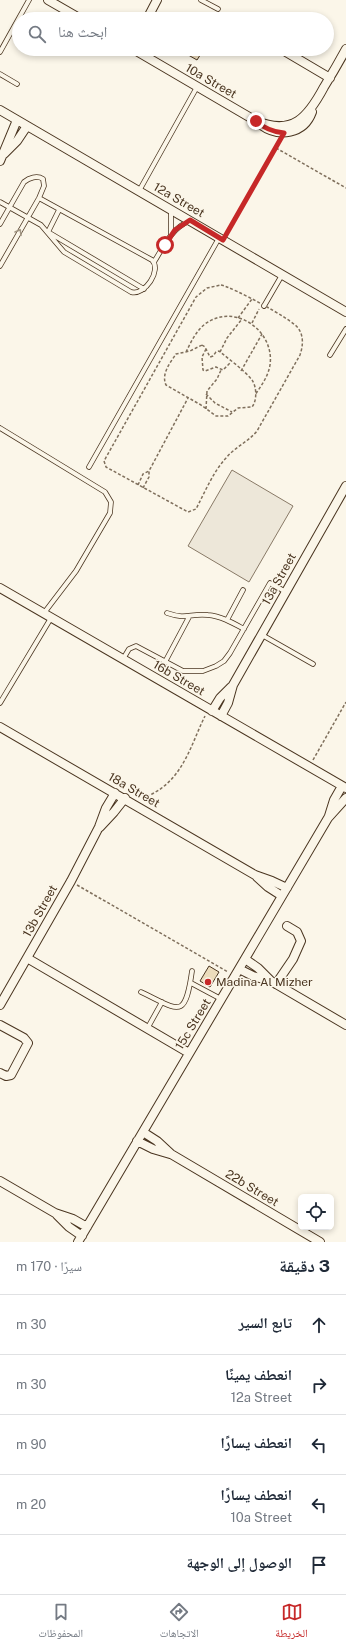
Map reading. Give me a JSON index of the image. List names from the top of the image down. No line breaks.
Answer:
{"streets":{"street":["10a Street","12a Street","13a Street","16b Street","18a Street","13b Street","15c Street","22b Street"]},"crossings":[["13a Street","16b Street"],["16b Street","15c Street"],["18a Street","13b Street"],["18a Street","15c Street"],["15c Street","22b Street"]],"places":["Madina Al Mizher"],"page":{"search":"ابحث هنا","heading":["3 دقيقة","سيرًا · 170 m"],"list":[["تابع السير","30 m"],["انعطف يمينًا","12a Street","30 m"],["انعطف يسارًا","90 m"],["انعطف يسارًا","10a Street","20 m"],"الوصول إلى الوجهة"],"nav":["الخريطة","الاتجاهات","المحفوظات"]}}
